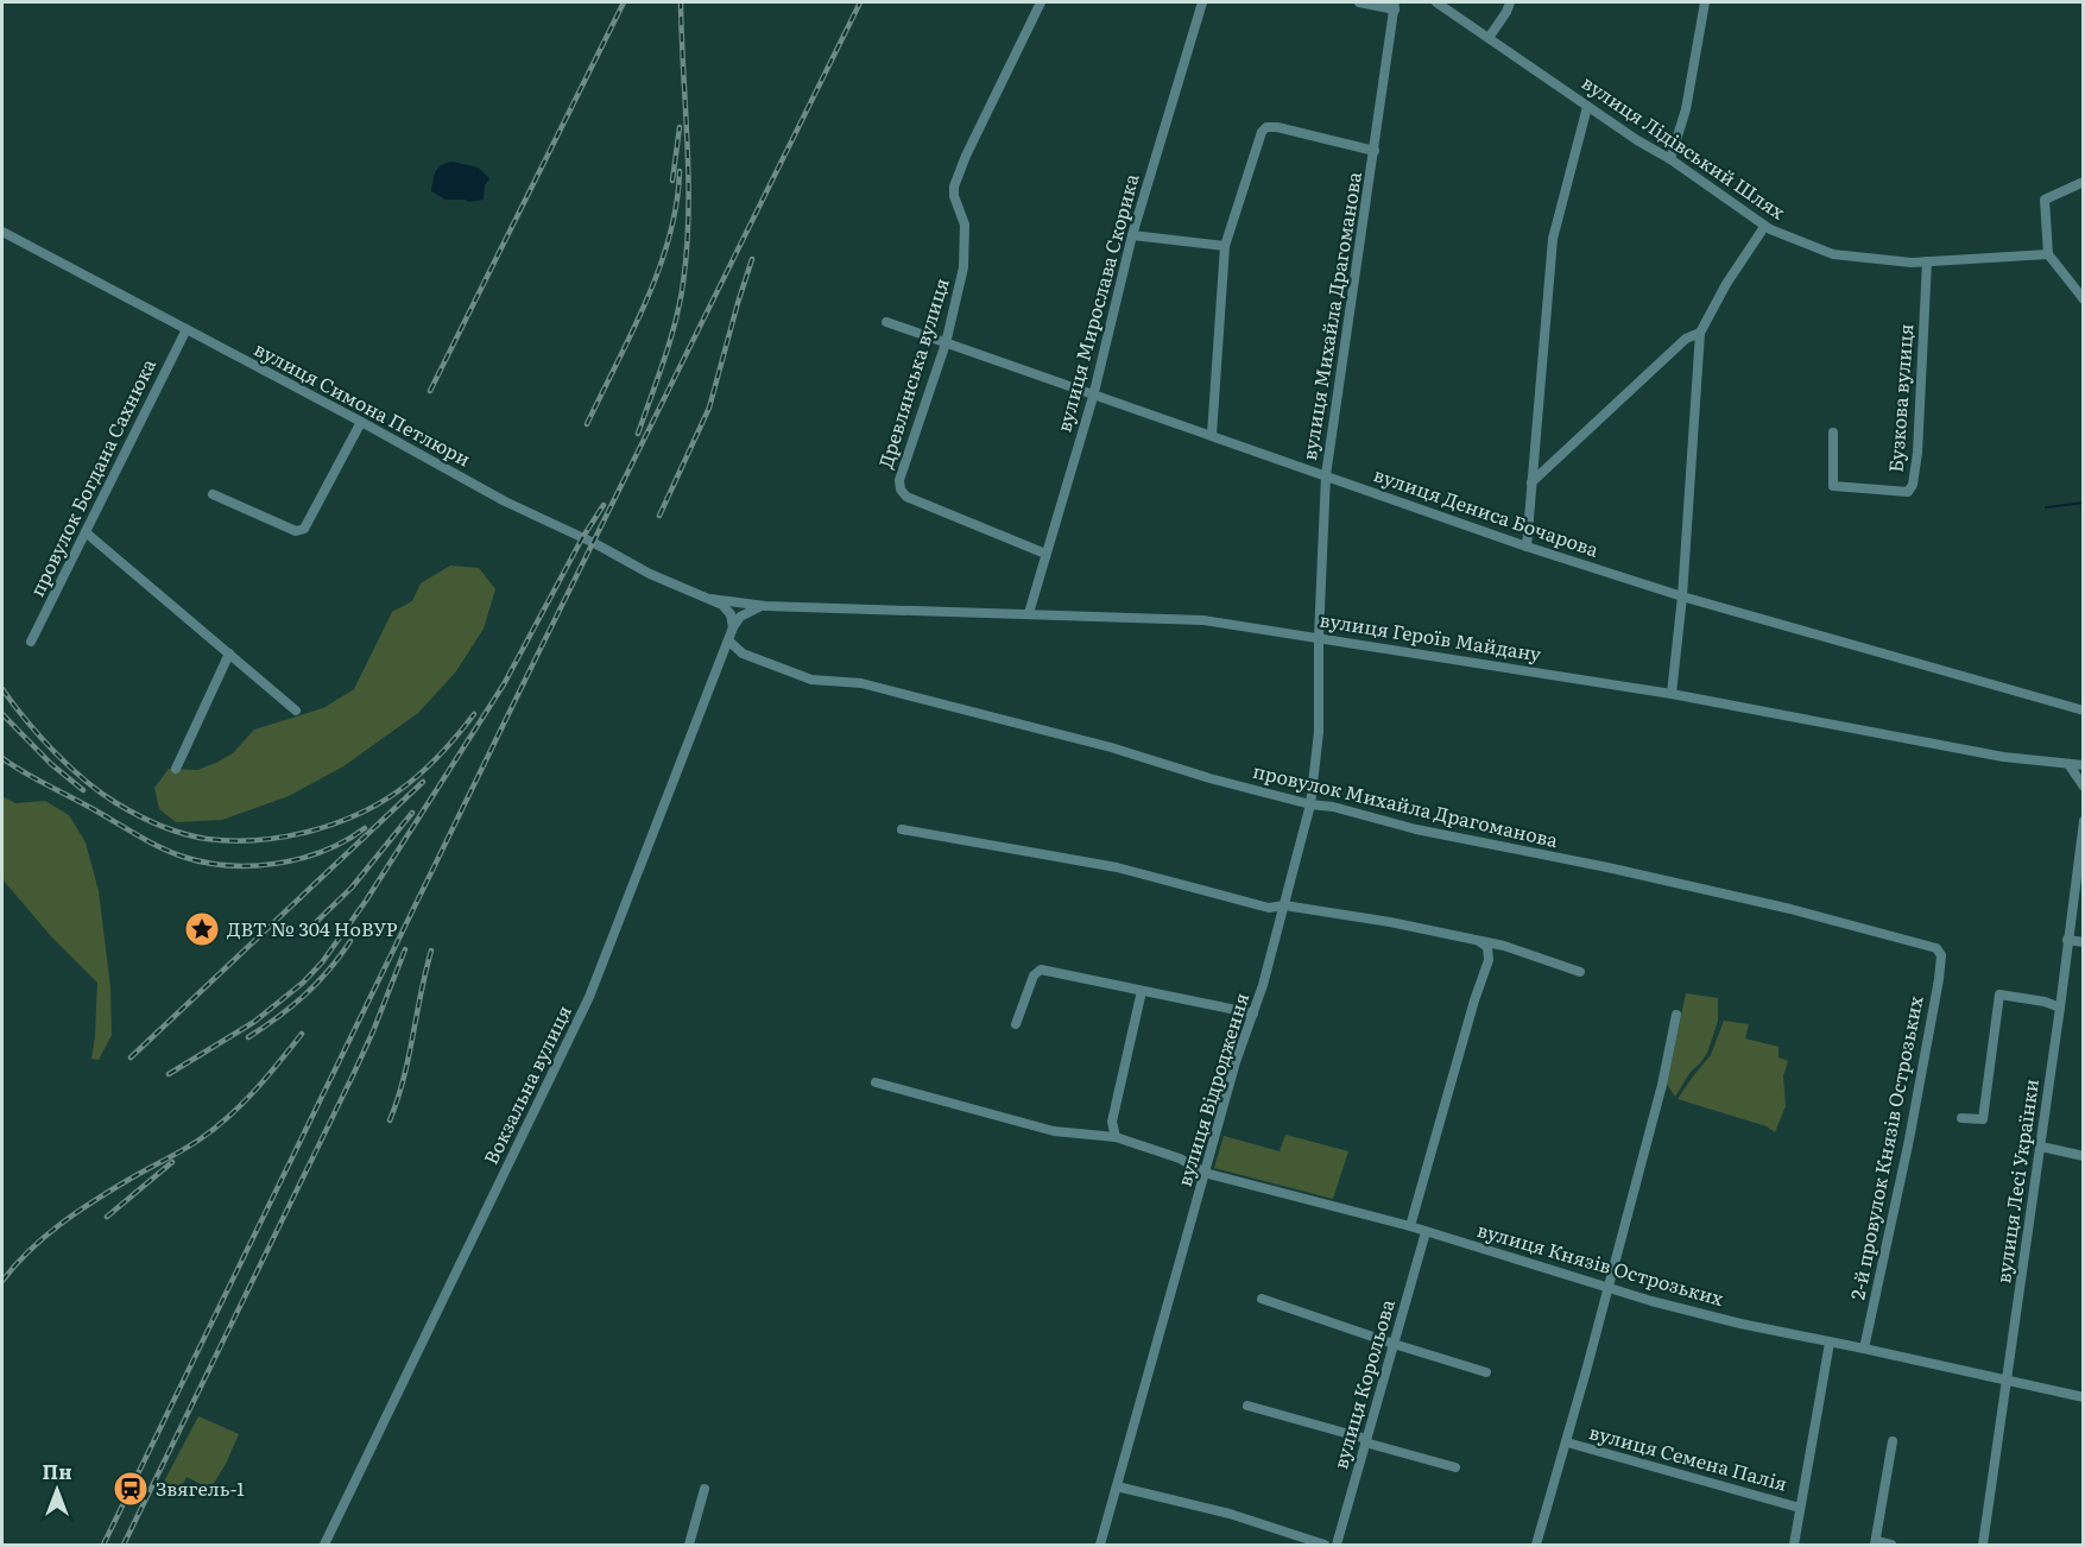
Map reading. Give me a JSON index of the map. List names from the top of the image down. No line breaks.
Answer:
{"streets":{"street":["вулиця Лідівський Шлях","вулиця Мирослава Скорика","вулиця Михайла Драгоманова","Древлянська вулиця","Бузкова вулиця","вулиця Симона Петлюри","провулок Богдана Сахнюка","вулиця Дениса Бочарова","вулиця Героїв Майдану","провулок Михайла Драгоманова","Вокзальна вулиця","вулиця Відродження","2-й провулок Князів Острозьких","вулиця Лесі Українки","вулиця Князів Острозьких","вулиця Корольова","вулиця Семена Палія"]},"crossings":[["вулиця Лідівський Шлях","Бузкова вулиця"],["вулиця Мирослава Скорика","Древлянська вулиця"],["вулиця Мирослава Скорика","вулиця Дениса Бочарова"],["вулиця Мирослава Скорика","вулиця Героїв Майдану"],["вулиця Михайла Драгоманова","вулиця Дениса Бочарова"],["вулиця Михайла Драгоманова","вулиця Героїв Майдану"],["вулиця Михайла Драгоманова","вулиця Відродження"],["Древлянська вулиця","вулиця Дениса Бочарова"],["вулиця Симона Петлюри","провулок Богдана Сахнюка"],["вулиця Симона Петлюри","вулиця Героїв Майдану"],["вулиця Героїв Майдану","вулиця Відродження"],["провулок Михайла Драгоманова","Вокзальна вулиця"],["провулок Михайла Драгоманова","вулиця Відродження"],["провулок Михайла Драгоманова","2-й провулок Князів Острозьких"],["вулиця Відродження","вулиця Князів Острозьких"],["2-й провулок Князів Острозьких","вулиця Князів Острозьких"],["вулиця Лесі Українки","вулиця Князів Острозьких"],["вулиця Князів Острозьких","вулиця Корольова"]],"places":{"place":["ДВТ № 304 НоВУР"],"station":["Звягель-1"]},"north":"top"}
